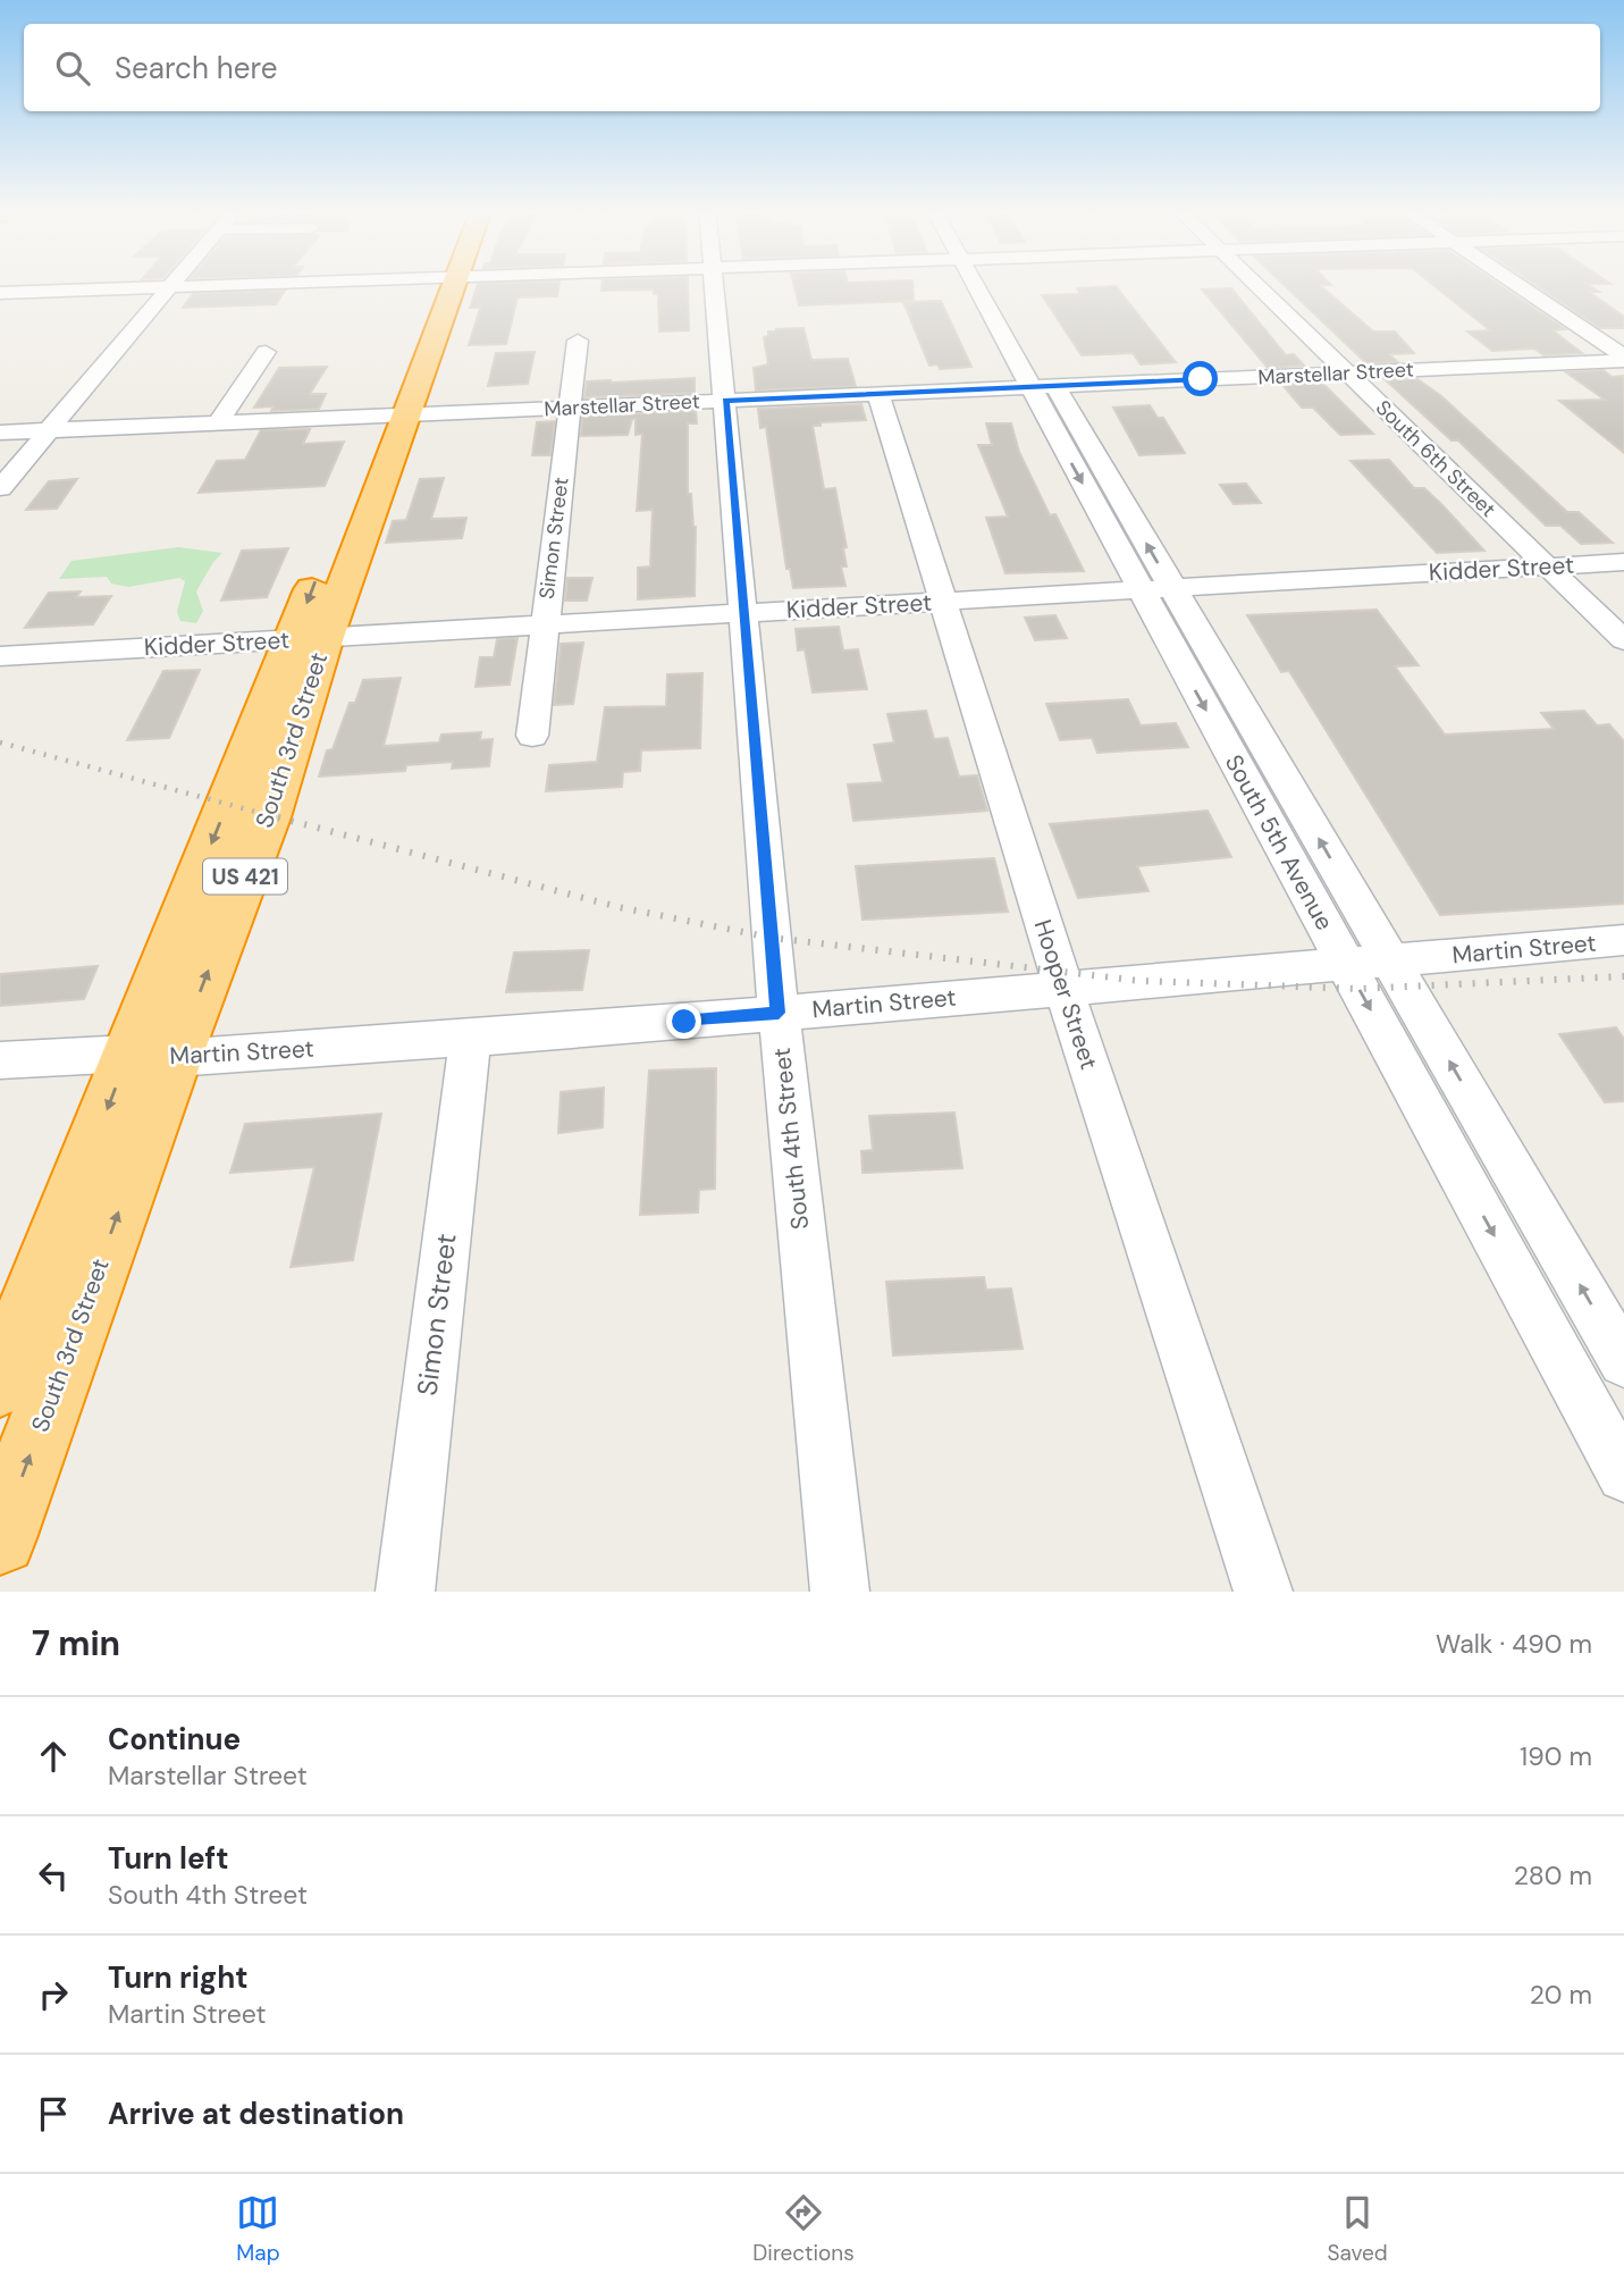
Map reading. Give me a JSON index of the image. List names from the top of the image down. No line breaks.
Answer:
{"streets":{"highway":["South 3rd Street","US 421"],"street":["Marstellar Street","South 6th Street","Simon Street","Kidder Street","South 5th Avenue","Martin Street","Hooper Street","South 4th Street"]},"crossings":[["Marstellar Street","South 6th Street"],["Marstellar Street","Simon Street"],["Marstellar Street","South 3rd Street"],["Marstellar Street","South 5th Avenue"],["Marstellar Street","Hooper Street"],["Marstellar Street","South 4th Street"],["South 6th Street","Kidder Street"],["Simon Street","Kidder Street"],["Simon Street","Martin Street"],["Kidder Street","South 3rd Street"],["Kidder Street","South 5th Avenue"],["Kidder Street","Hooper Street"],["Kidder Street","South 4th Street"],["South 3rd Street","Martin Street"],["South 5th Avenue","Martin Street"],["Martin Street","Hooper Street"],["Martin Street","South 4th Street"]],"page":{"search":"Search here","heading":["7 min","Walk · 490 m"],"list":[["Continue","Marstellar Street","190 m"],["Turn left","South 4th Street","280 m"],["Turn right","Martin Street","20 m"],"Arrive at destination"],"nav":["Map","Directions","Saved"]}}
